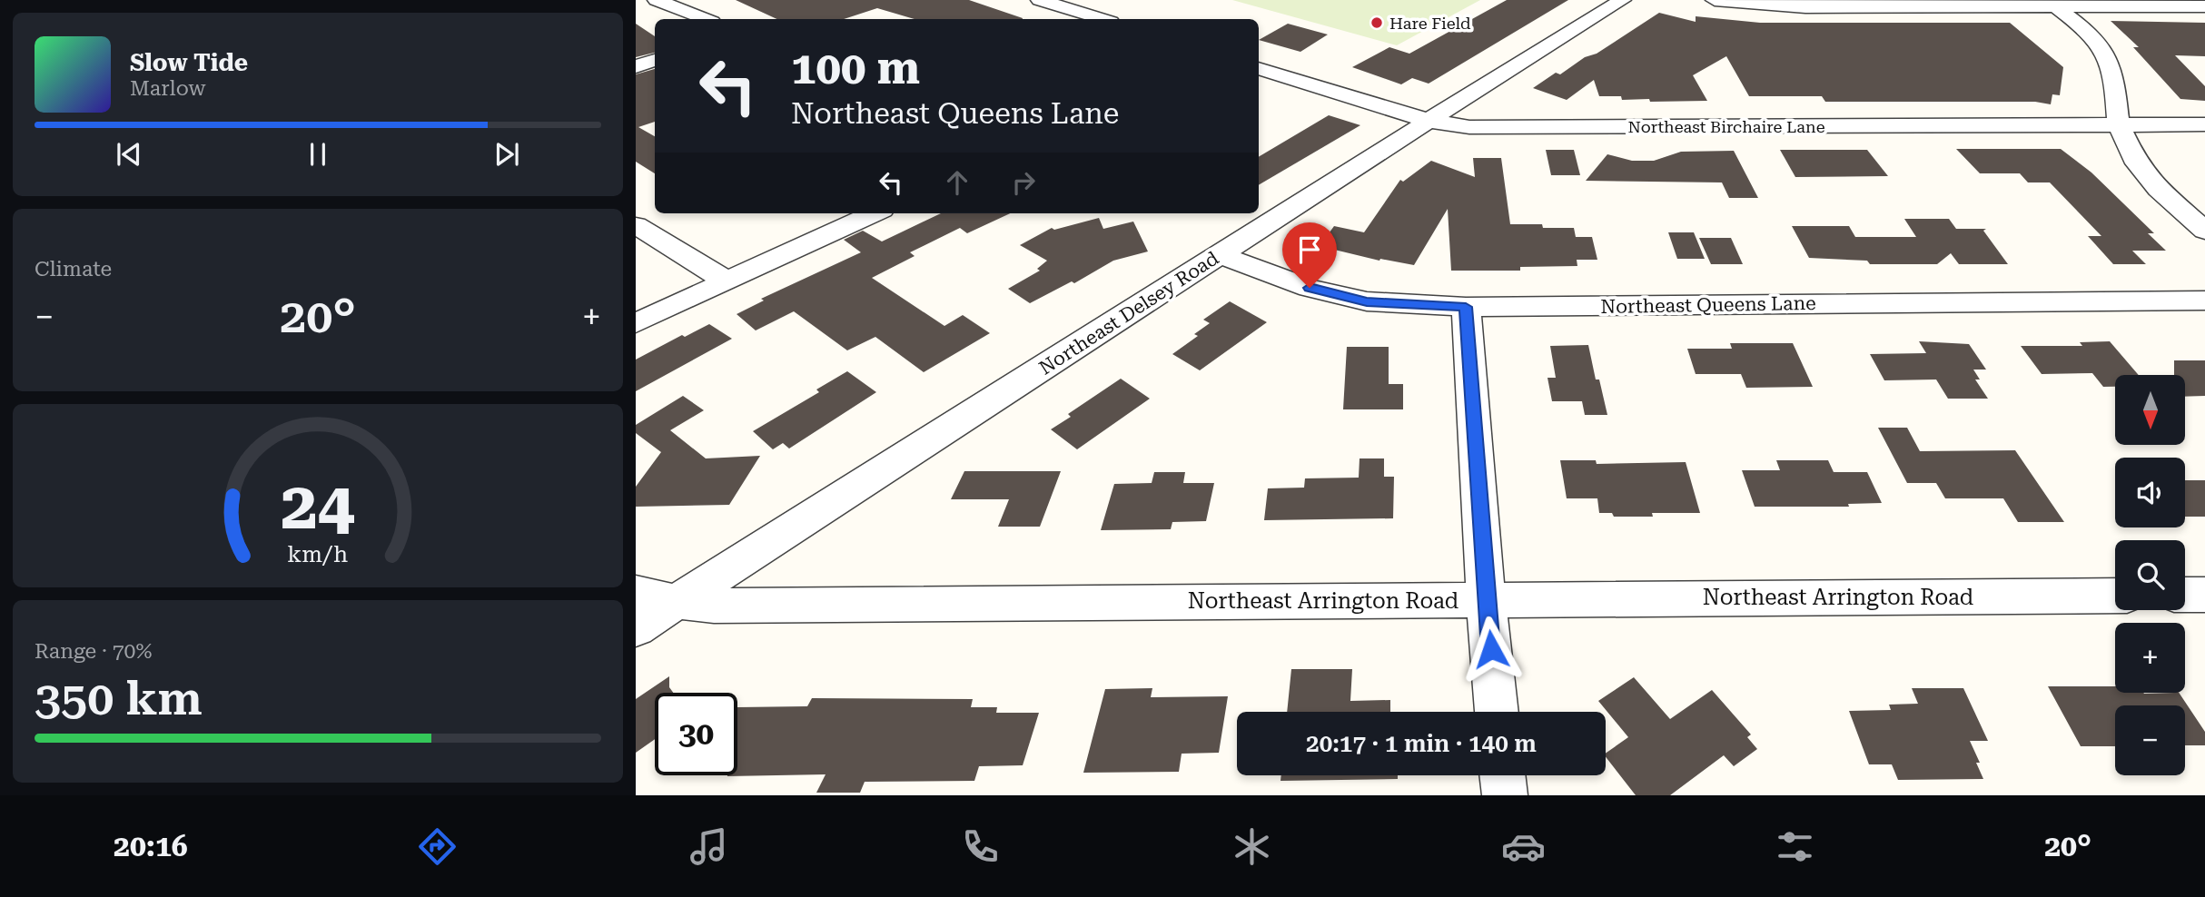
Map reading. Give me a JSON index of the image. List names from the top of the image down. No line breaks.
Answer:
{"streets":{"street":["Northeast Birchaire Lane","Northeast Queens Lane","Northeast Delsey Road","Northeast Arrington Road"]},"crossings":[["Northeast Birchaire Lane","Northeast Delsey Road"],["Northeast Queens Lane","Northeast Delsey Road"],["Northeast Delsey Road","Northeast Arrington Road"]],"places":["Hare Field"],"north":"bottom","page":{"turn":["100 m","Northeast Queens Lane"],"song":["Slow Tide","Marlow"],"tile":["Climate",["Range · 70%","350 km"]],"heat":["−","20°","+"],"map_buttons":["+","−"],"limit":"30","trip":"20:17 · 1 min · 140 m","tabs":["20:16","20°"],"gauge":["24","km/h"]}}
